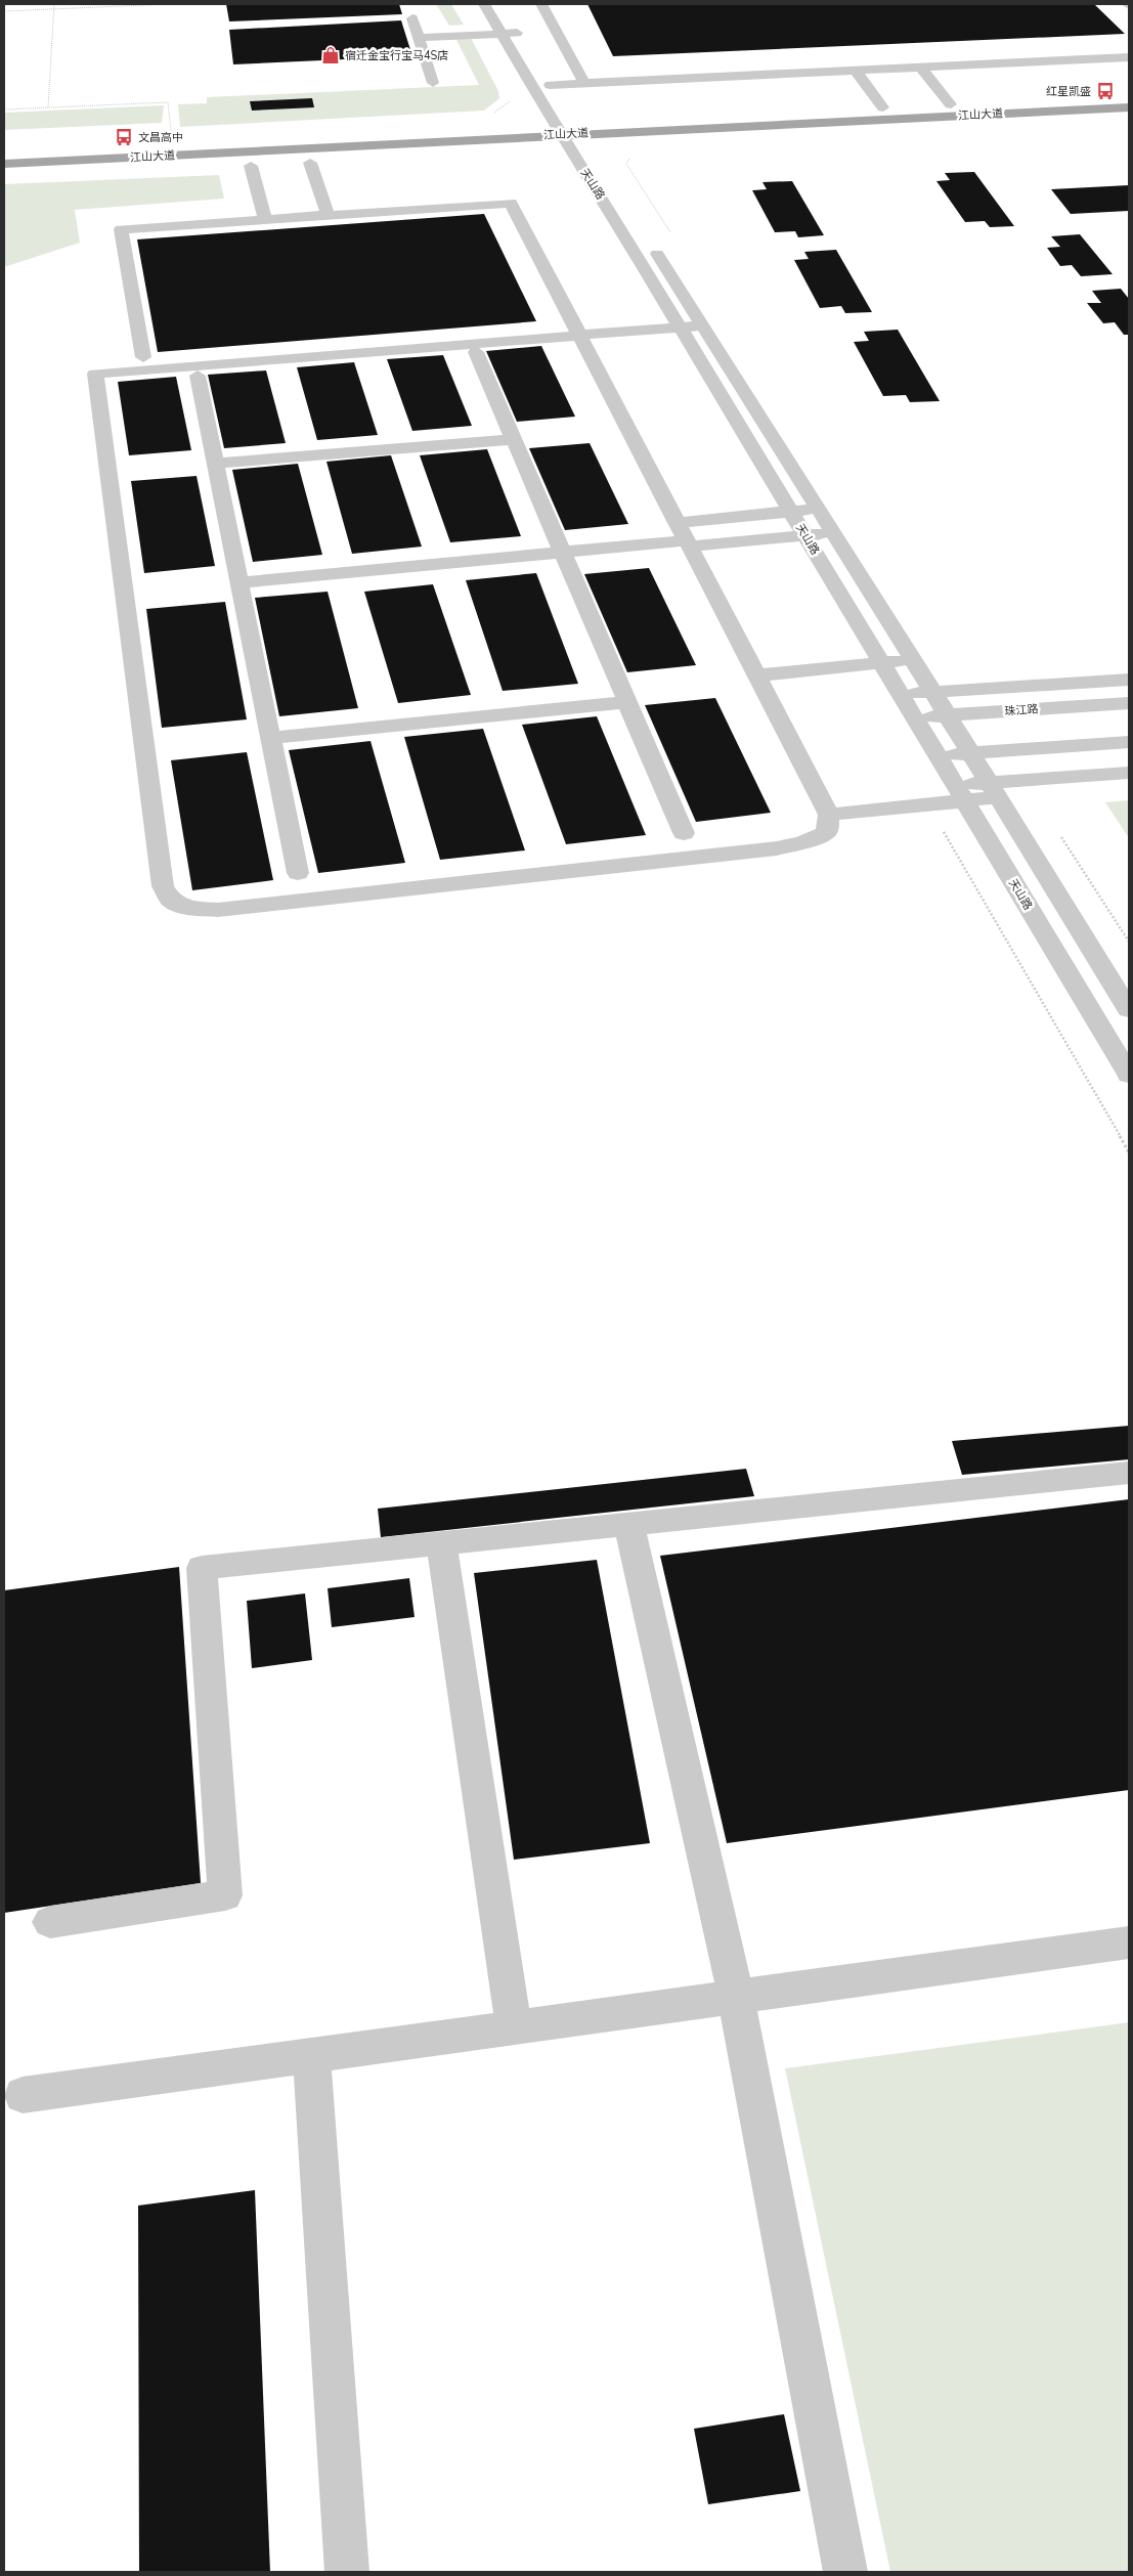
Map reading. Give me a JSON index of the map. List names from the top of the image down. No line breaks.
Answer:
{"streets":{"main road":["江山大道"],"street":["天山路","珠江路"]},"crossings":[["江山大道","天山路"],["天山路","珠江路"]],"places":{"shop":["宿迁金宝行宝马4S店"],"bus stop":["红星凯盛","文昌高中"]}}
